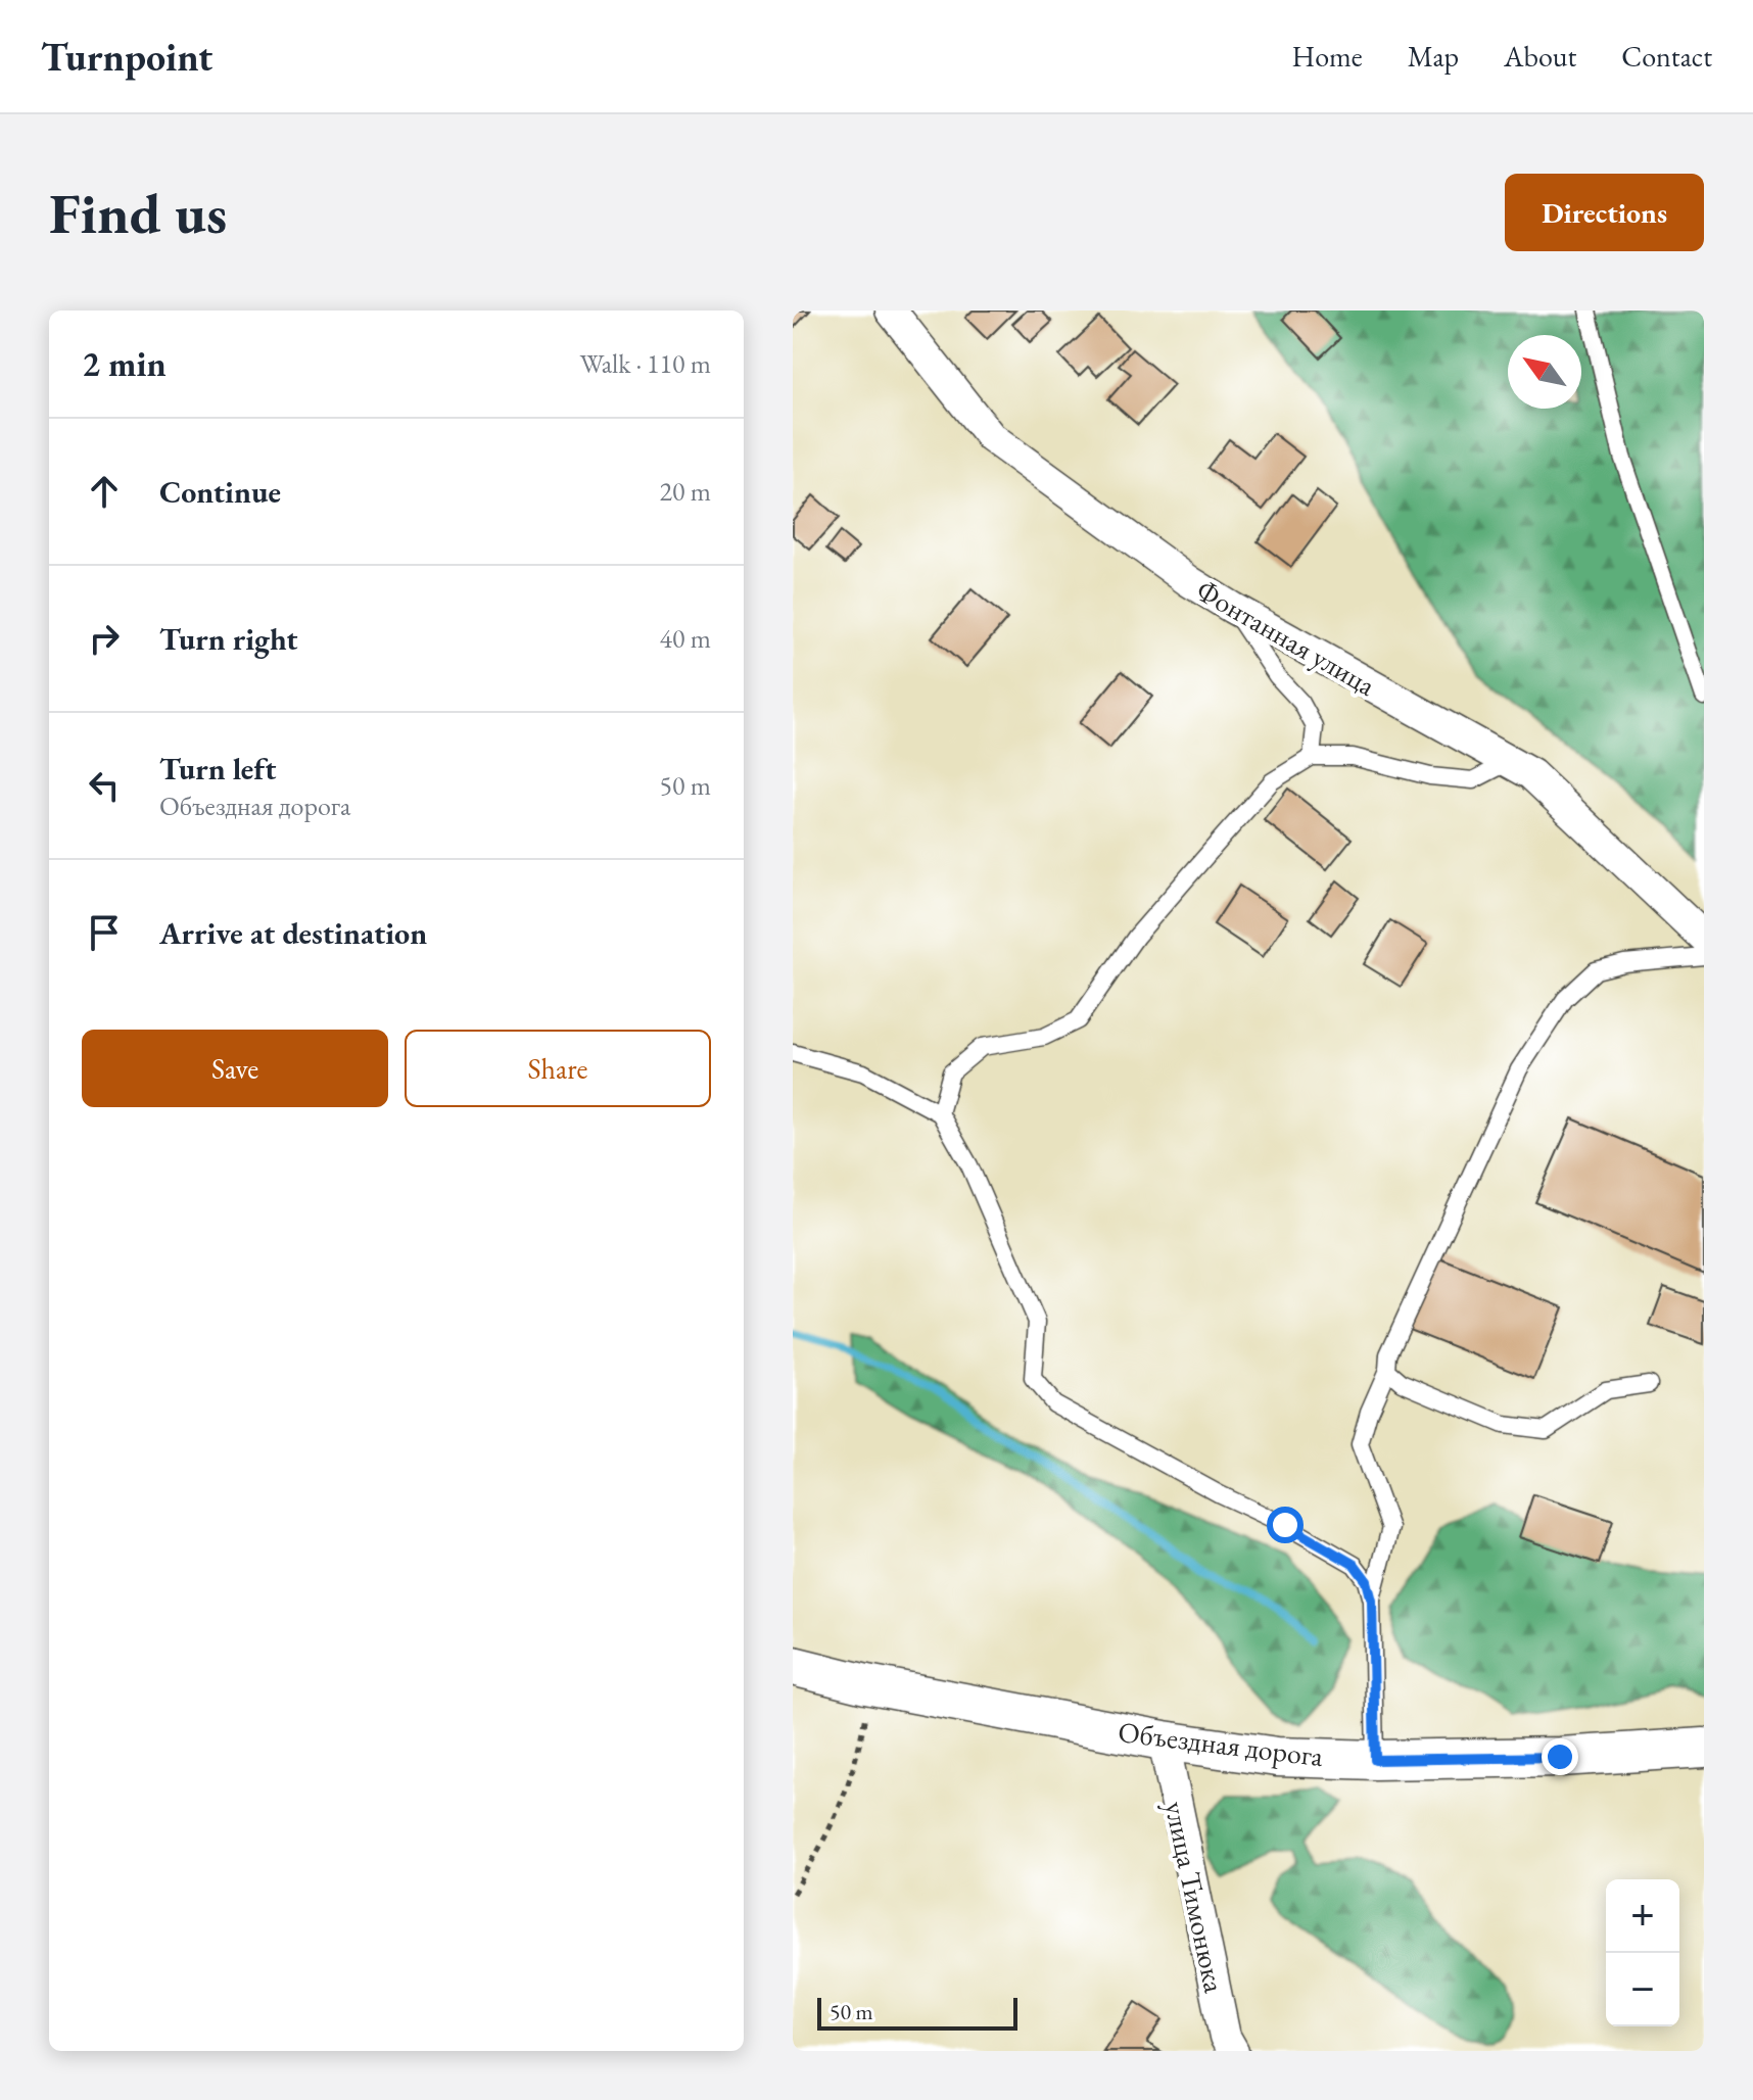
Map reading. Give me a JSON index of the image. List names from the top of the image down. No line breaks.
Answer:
{"streets":{"street":["Фонтанная улица","Объездная дорога","улица Тимонюка"]},"crossings":[["Объездная дорога","улица Тимонюка"]],"scale_bar":"50 m","north":"top left","page":{"header":"Turnpoint","nav":["Home","Map","About","Contact"],"buttons":["Directions",["Save","Share"]],"title":"Find us","heading":["2 min","Walk · 110 m"],"list":[["Continue","20 m"],["Turn right","40 m"],["Turn left","Объездная дорога","50 m"],"Arrive at destination"],"map_buttons":["+","−"],"scale":"50 m"}}
